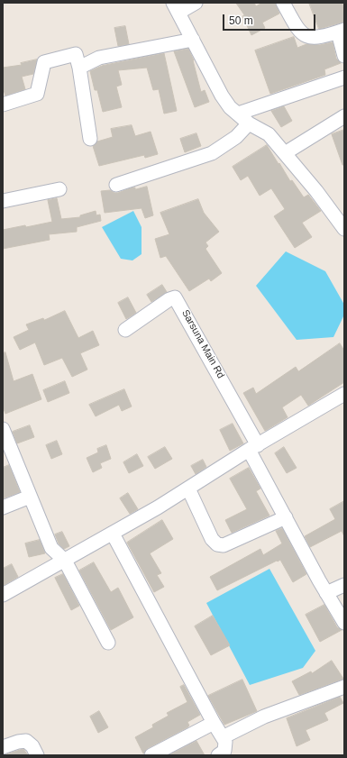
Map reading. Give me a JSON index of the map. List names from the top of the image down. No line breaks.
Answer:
{"streets":{"street":["Sarsuna Main Rd"]},"scale_bar":"50 m"}
